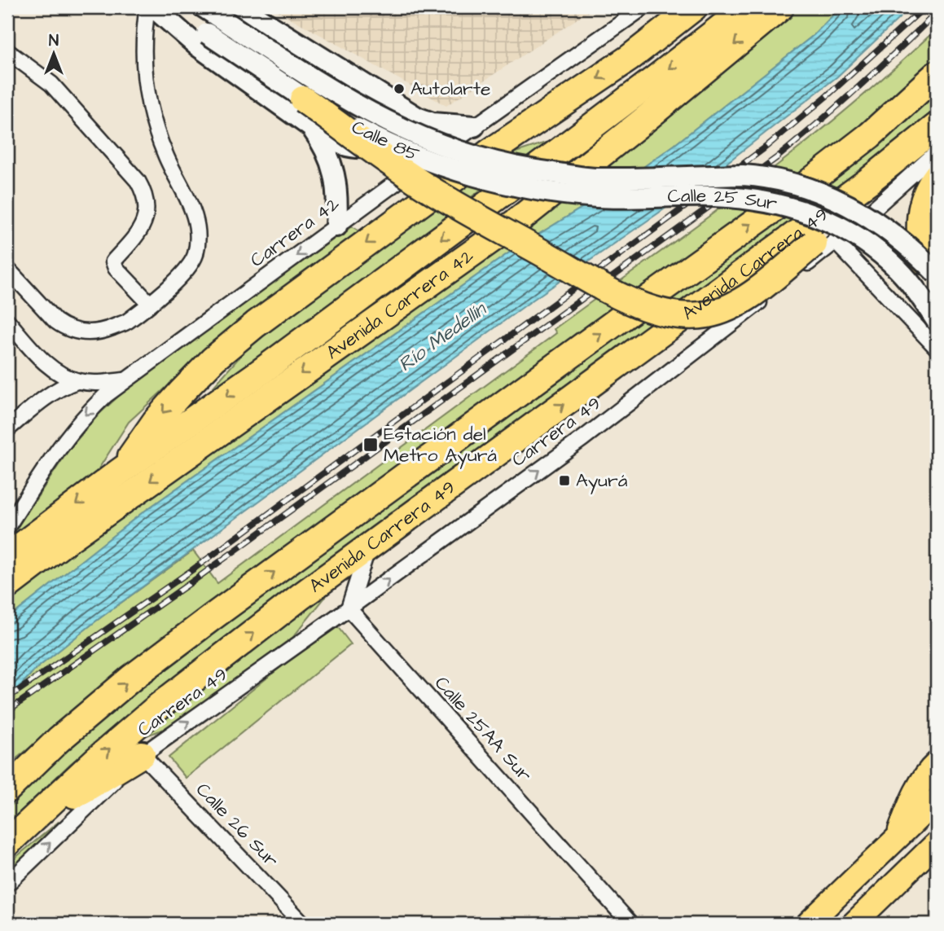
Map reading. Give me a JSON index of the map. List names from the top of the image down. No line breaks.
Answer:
{"streets":{"highway":["Avenida Carrera 49","Avenida Carrera 42"],"main road":["Calle 85","Calle 25 Sur"],"street":["Carrera 42","Carrera 49","Calle 25AA Sur","Calle 26 Sur"]},"crossings":[["Calle 85","Calle 25 Sur"],["Carrera 49","Calle 25AA Sur"],["Carrera 49","Calle 26 Sur"]],"one_way":["Carrera 42","Carrera 49"],"water":["Río Medellín"],"places":{"other":["Autolarte"],"transit":["Estación del Metro Ayurá","Ayurá"]},"north":"top"}
